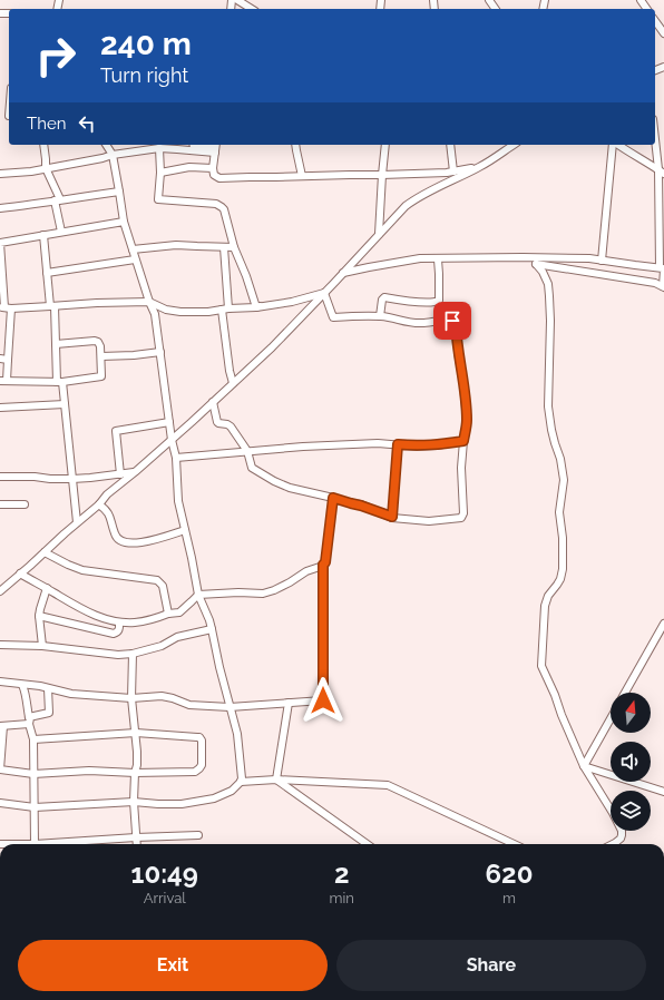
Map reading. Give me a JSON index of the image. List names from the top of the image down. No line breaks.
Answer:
{"north":"top","page":{"turn":["240 m","Turn right"],"then":"Then","eta":["10:49","Arrival","2","min","620","m"],"buttons":["Exit","Share"]}}
